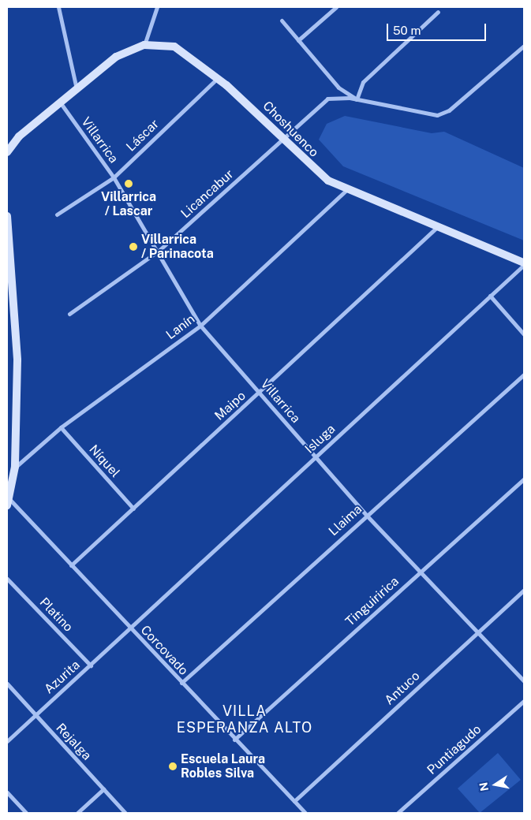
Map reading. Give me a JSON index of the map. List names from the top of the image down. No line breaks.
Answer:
{"streets":{"street":["Choshuenco","Láscar","Villarrica","Licancabur","Lanín","Maipo","Isluga","Níquel","Llaima","Tinguiririca","Platino","Corcovado","Azurita","Antuco","Rejalga","Puntiagudo"]},"crossings":[["Choshuenco","Láscar"],["Choshuenco","Villarrica"],["Choshuenco","Licancabur"],["Choshuenco","Lanín"],["Choshuenco","Maipo"],["Choshuenco","Isluga"],["Láscar","Villarrica"],["Villarrica","Licancabur"],["Villarrica","Lanín"],["Villarrica","Maipo"],["Villarrica","Isluga"],["Villarrica","Llaima"],["Villarrica","Tinguiririca"],["Villarrica","Antuco"],["Lanín","Níquel"],["Maipo","Níquel"],["Maipo","Corcovado"],["Isluga","Corcovado"],["Isluga","Azurita"],["Llaima","Corcovado"],["Tinguiririca","Corcovado"],["Platino","Azurita"],["Corcovado","Azurita"],["Corcovado","Antuco"],["Azurita","Rejalga"]],"districts":["VILLA ESPERANZA ALTO"],"places":["Villarrica / Lascar","Villarrica / Parinacota","Escuela Laura Robles Silva"],"scale_bar":"50 m","north":"left"}
